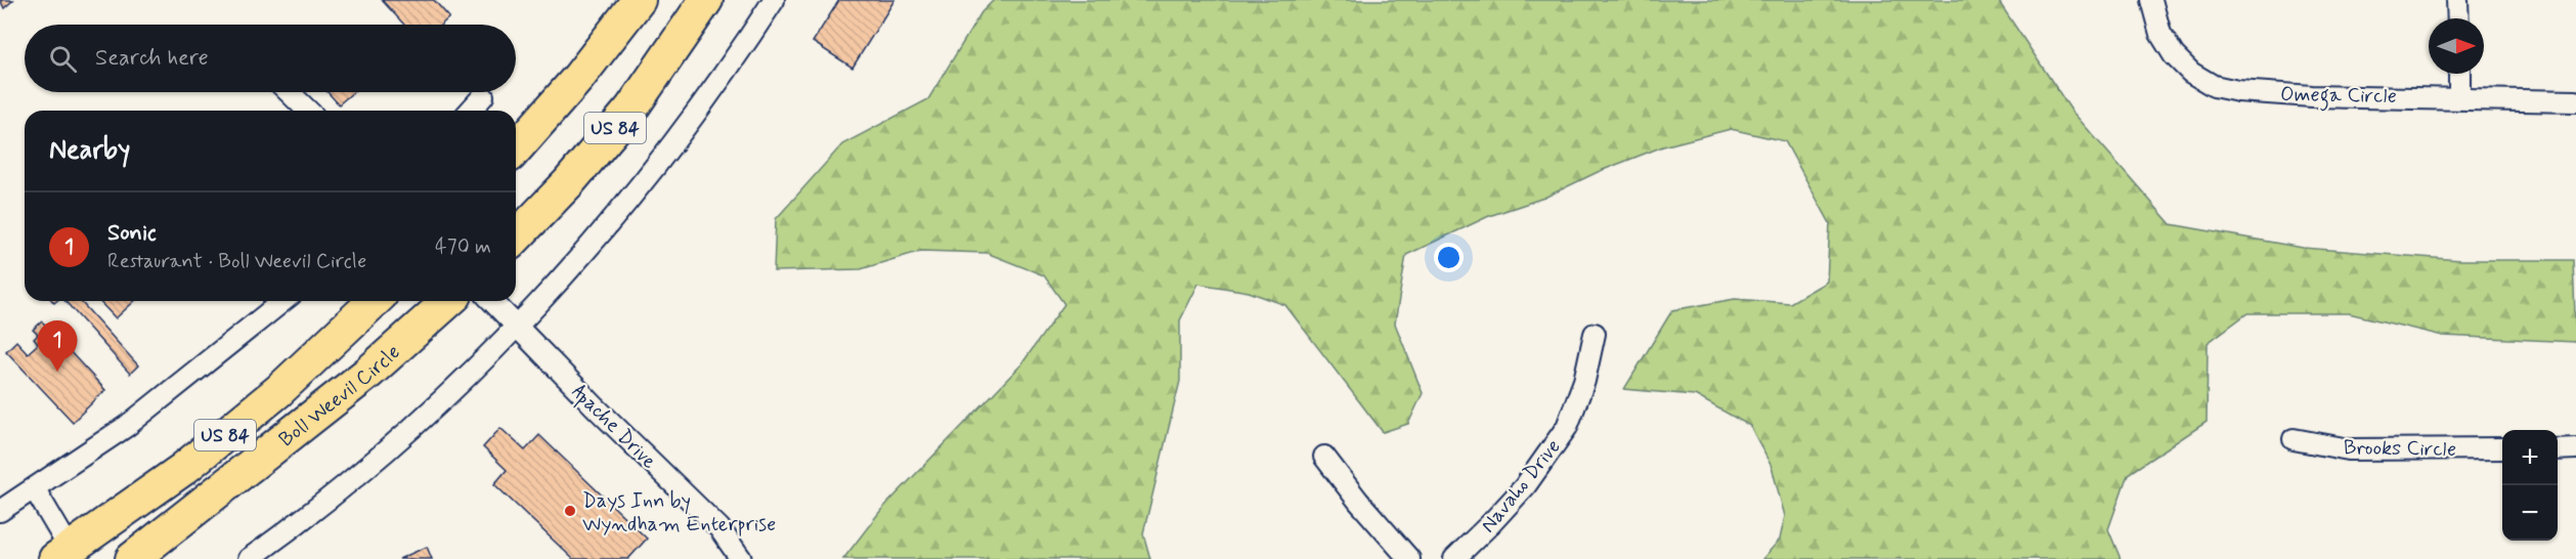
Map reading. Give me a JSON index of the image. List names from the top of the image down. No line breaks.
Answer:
{"streets":{"highway":["US 84","Boll Weevil Circle"],"street":["Omega Circle","Apache Drive","Brooks Circle","Navaho Drive"]},"places":["Days Inn by Wyndham Enterprise"],"north":"right","page":{"search":"Search here","heading":"Nearby","list":[{"mark":"1","name":"Sonic","note":"Restaurant · Boll Weevil Circle","value":"470 m"}],"pins":"1","map_buttons":["+","−"]}}
